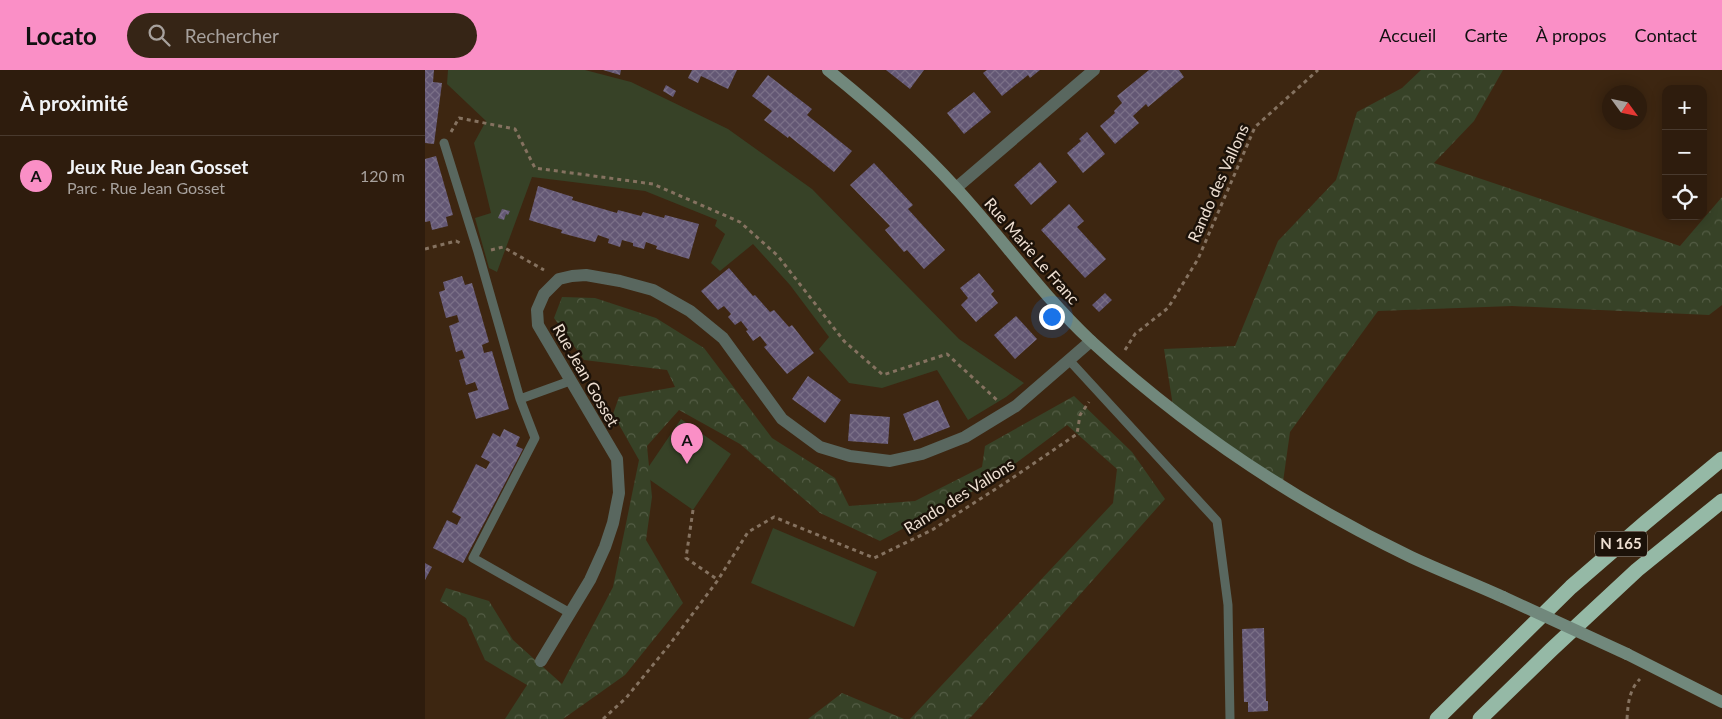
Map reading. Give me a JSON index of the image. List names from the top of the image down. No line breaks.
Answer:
{"streets":{"highway":["N 165"],"street":["Rue Marie Le Franc","Rue Jean Gosset"],"path":["Rando des Vallons"]},"crossings":[["Rando des Vallons","Rue Marie Le Franc"]],"north":"bottom right","page":{"header":"Locato","search":"Rechercher","nav":["Accueil","Carte","À propos","Contact"],"heading":"À proximité","map_buttons":["+","−"],"list":[{"mark":"A","name":"Jeux Rue Jean Gosset","note":"Parc · Rue Jean Gosset","value":"120 m"}],"pins":"A"}}
